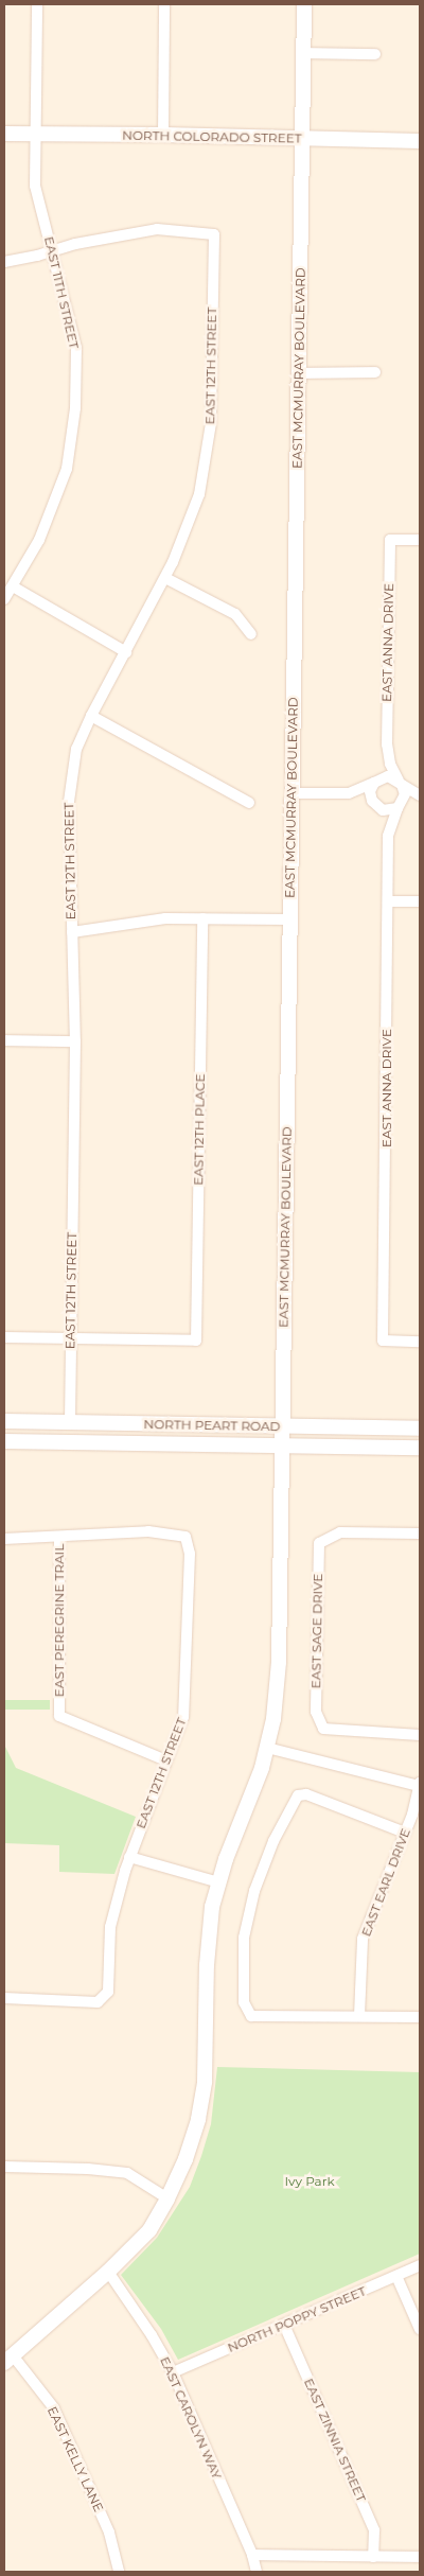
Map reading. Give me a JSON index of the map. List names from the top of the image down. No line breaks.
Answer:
{"streets":{"street":["NORTH COLORADO STREET","EAST 11TH STREET","EAST 12TH STREET","EAST MCMURRAY BOULEVARD","EAST ANNA DRIVE","EAST 12TH PLACE","NORTH PEART ROAD","EAST PEREGRINE TRAIL","EAST SAGE DRIVE","EAST EARL DRIVE","NORTH POPPY STREET","EAST CAROLYN WAY","EAST ZINNIA STREET","EAST KELLY LANE"]},"crossings":[["NORTH COLORADO STREET","EAST 11TH STREET"],["NORTH COLORADO STREET","EAST MCMURRAY BOULEVARD"],["EAST 11TH STREET","EAST 12TH STREET"],["EAST 12TH STREET","EAST 12TH PLACE"],["EAST 12TH STREET","NORTH PEART ROAD"],["EAST 12TH STREET","EAST PEREGRINE TRAIL"],["EAST MCMURRAY BOULEVARD","NORTH PEART ROAD"],["EAST MCMURRAY BOULEVARD","EAST CAROLYN WAY"],["EAST MCMURRAY BOULEVARD","EAST KELLY LANE"],["NORTH POPPY STREET","EAST CAROLYN WAY"],["NORTH POPPY STREET","EAST ZINNIA STREET"]],"parks":["Ivy Park"]}
